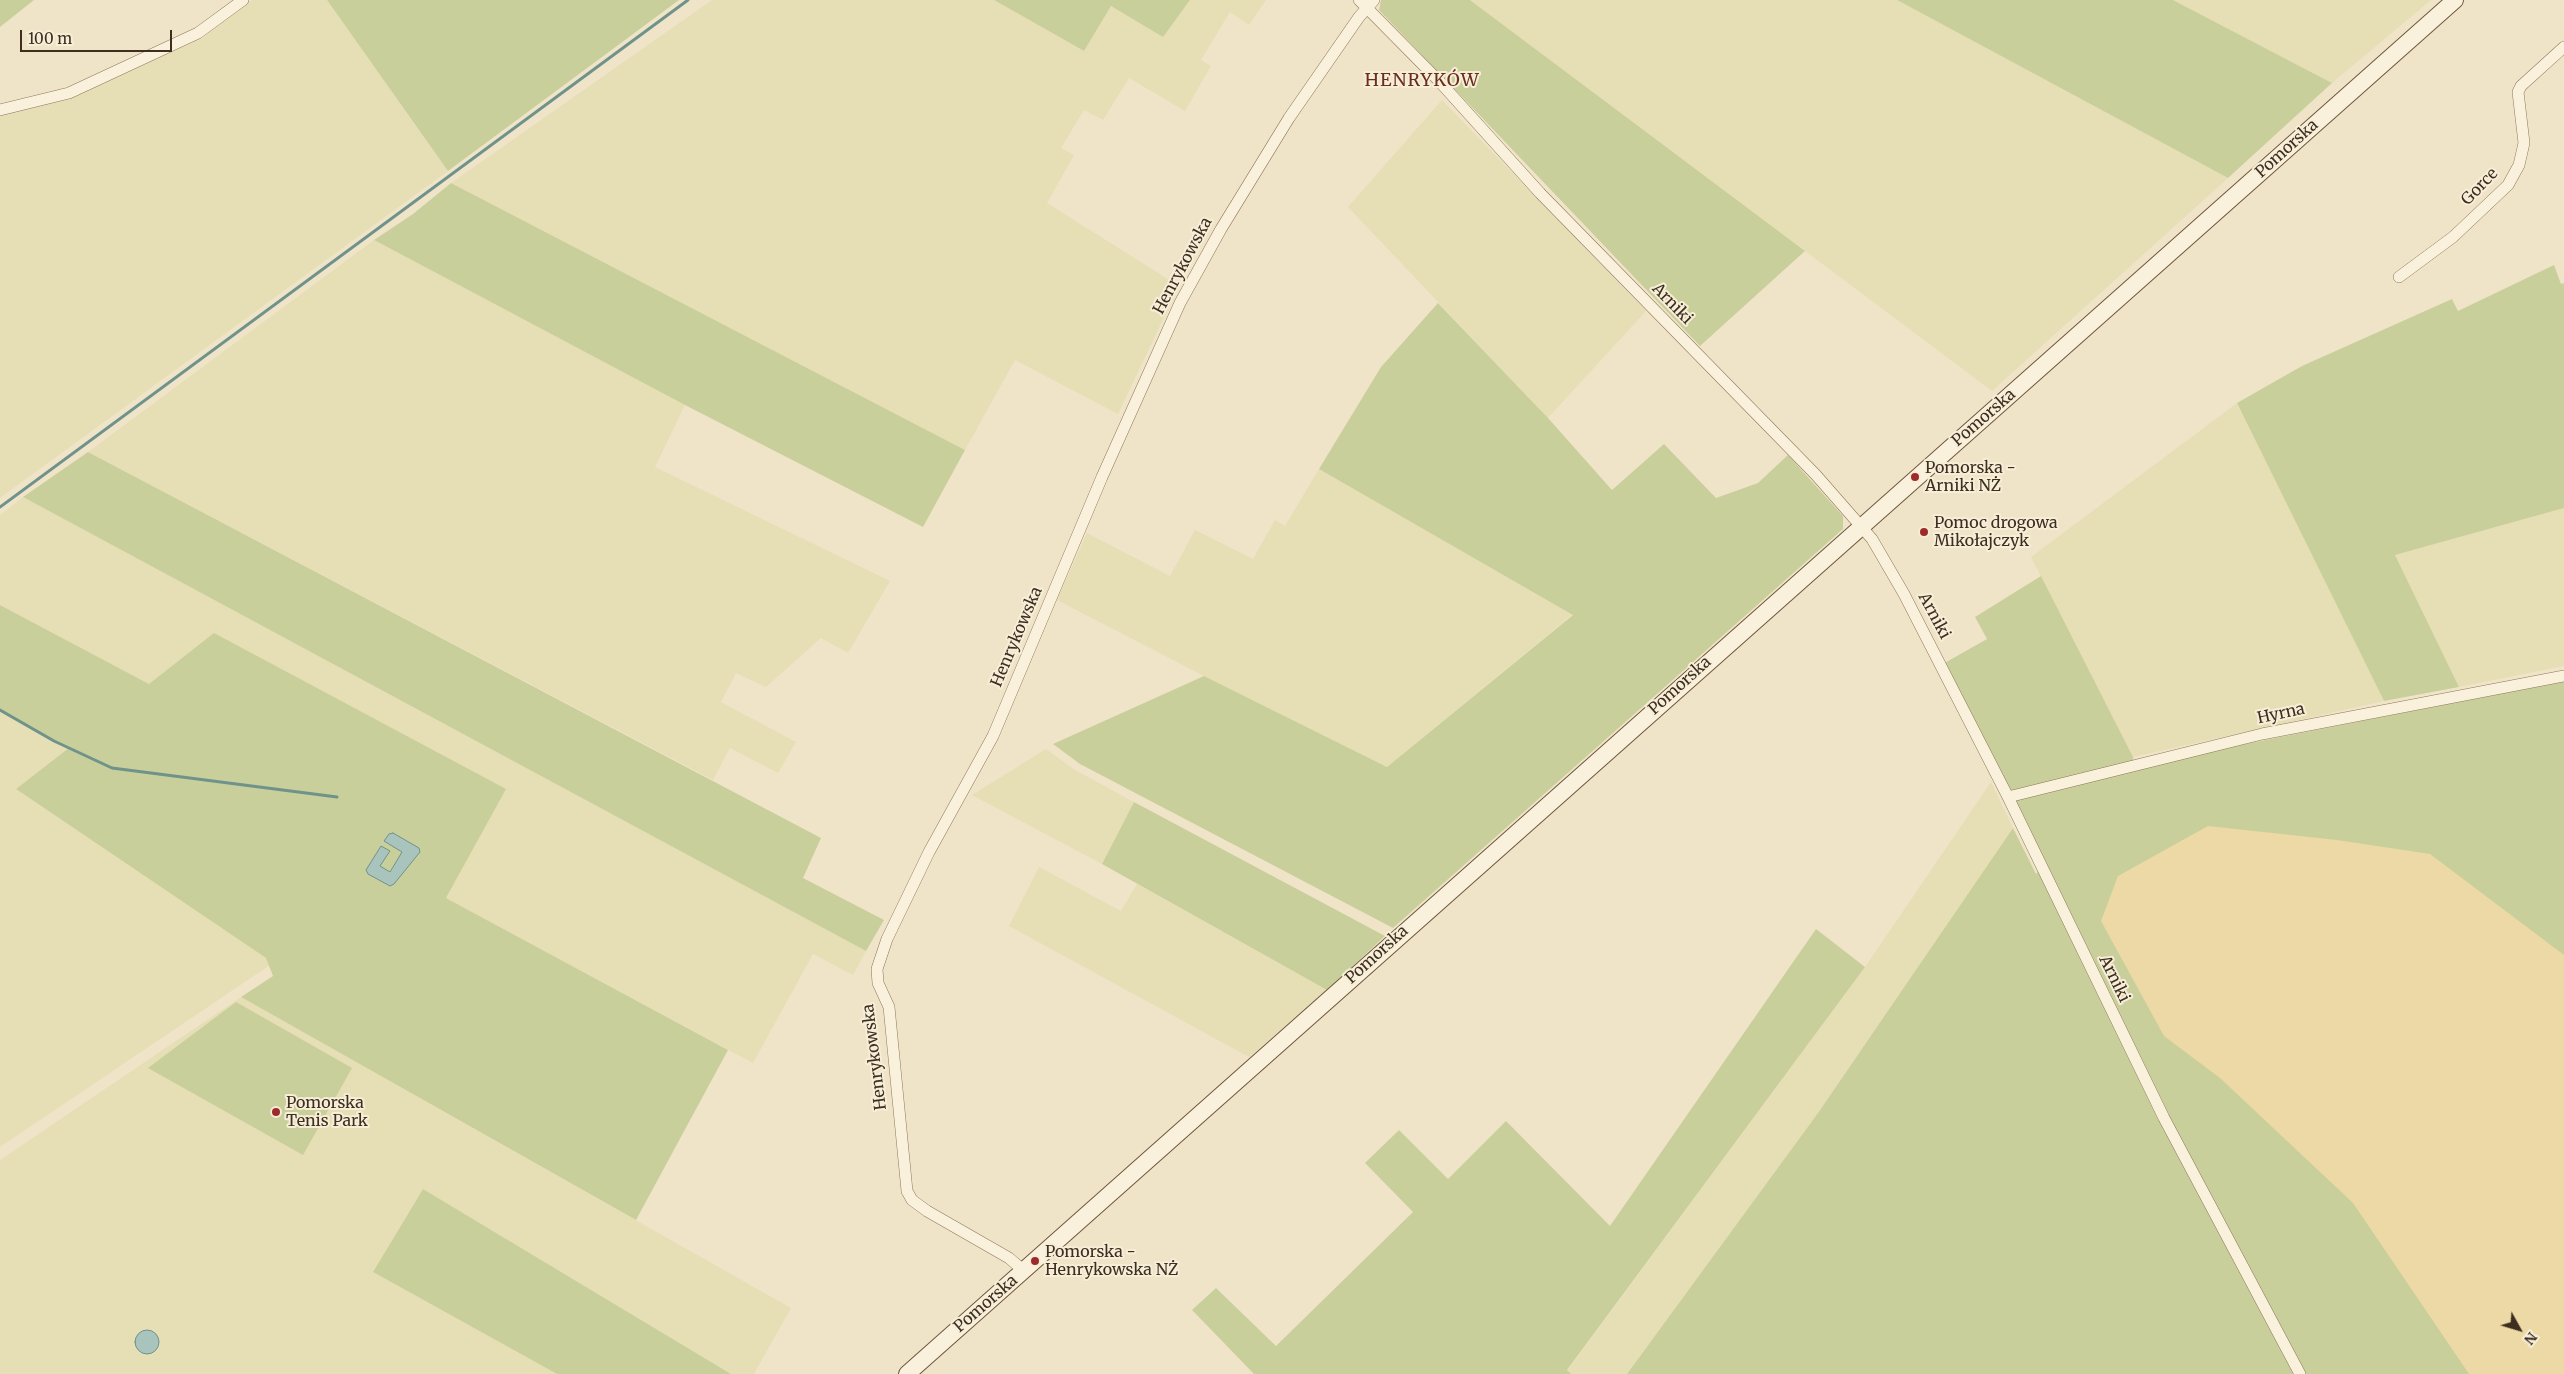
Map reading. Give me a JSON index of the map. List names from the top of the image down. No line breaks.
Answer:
{"streets":{"street":["Pomorska","Gorce","Henrykowska","Arniki","Hyrna"]},"crossings":[["Pomorska","Henrykowska"],["Pomorska","Arniki"],["Henrykowska","Arniki"],["Arniki","Hyrna"]],"districts":["HENRYKÓW"],"places":["Pomorska - Arniki NŻ","Pomoc drogowa Mikołajczyk","Pomorska Tenis Park","Pomorska - Henrykowska NŻ"],"scale_bar":"100 m","north":"bottom right"}
